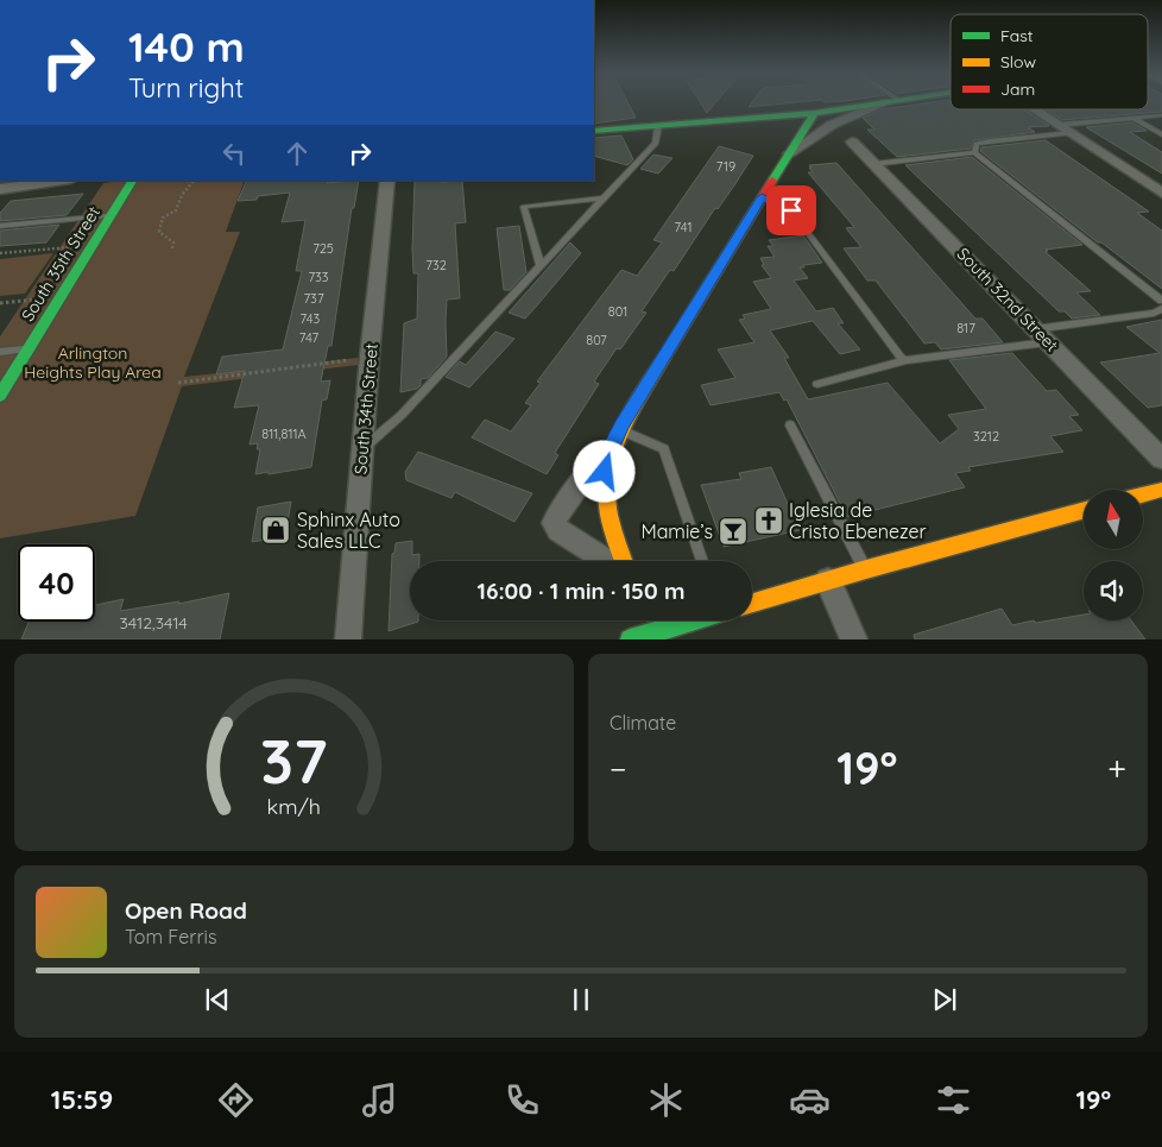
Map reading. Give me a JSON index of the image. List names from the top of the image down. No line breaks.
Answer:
{"streets":{"street":["South 35th Street","South 32nd Street","South 34th Street"]},"parks":["Arlington Heights Play Area"],"places":{"church":["Iglesia de Cristo Ebenezer"],"shop":["Sphinx Auto Sales LLC"],"bar":["Mamie’s"]},"house_numbers":["719","741","725","732","733","737","801","743","817","747","807","811,811A","3212","3412,3414"],"legend":["Fast","Slow","Jam"],"north":"top","page":{"turn":["140 m","Turn right"],"limit":"40","trip":"16:00 · 1 min · 150 m","tile":"Climate","heat":["−","19°","+"],"song":["Open Road","Tom Ferris"],"tabs":["15:59","19°"],"gauge":["37","km/h"]}}
